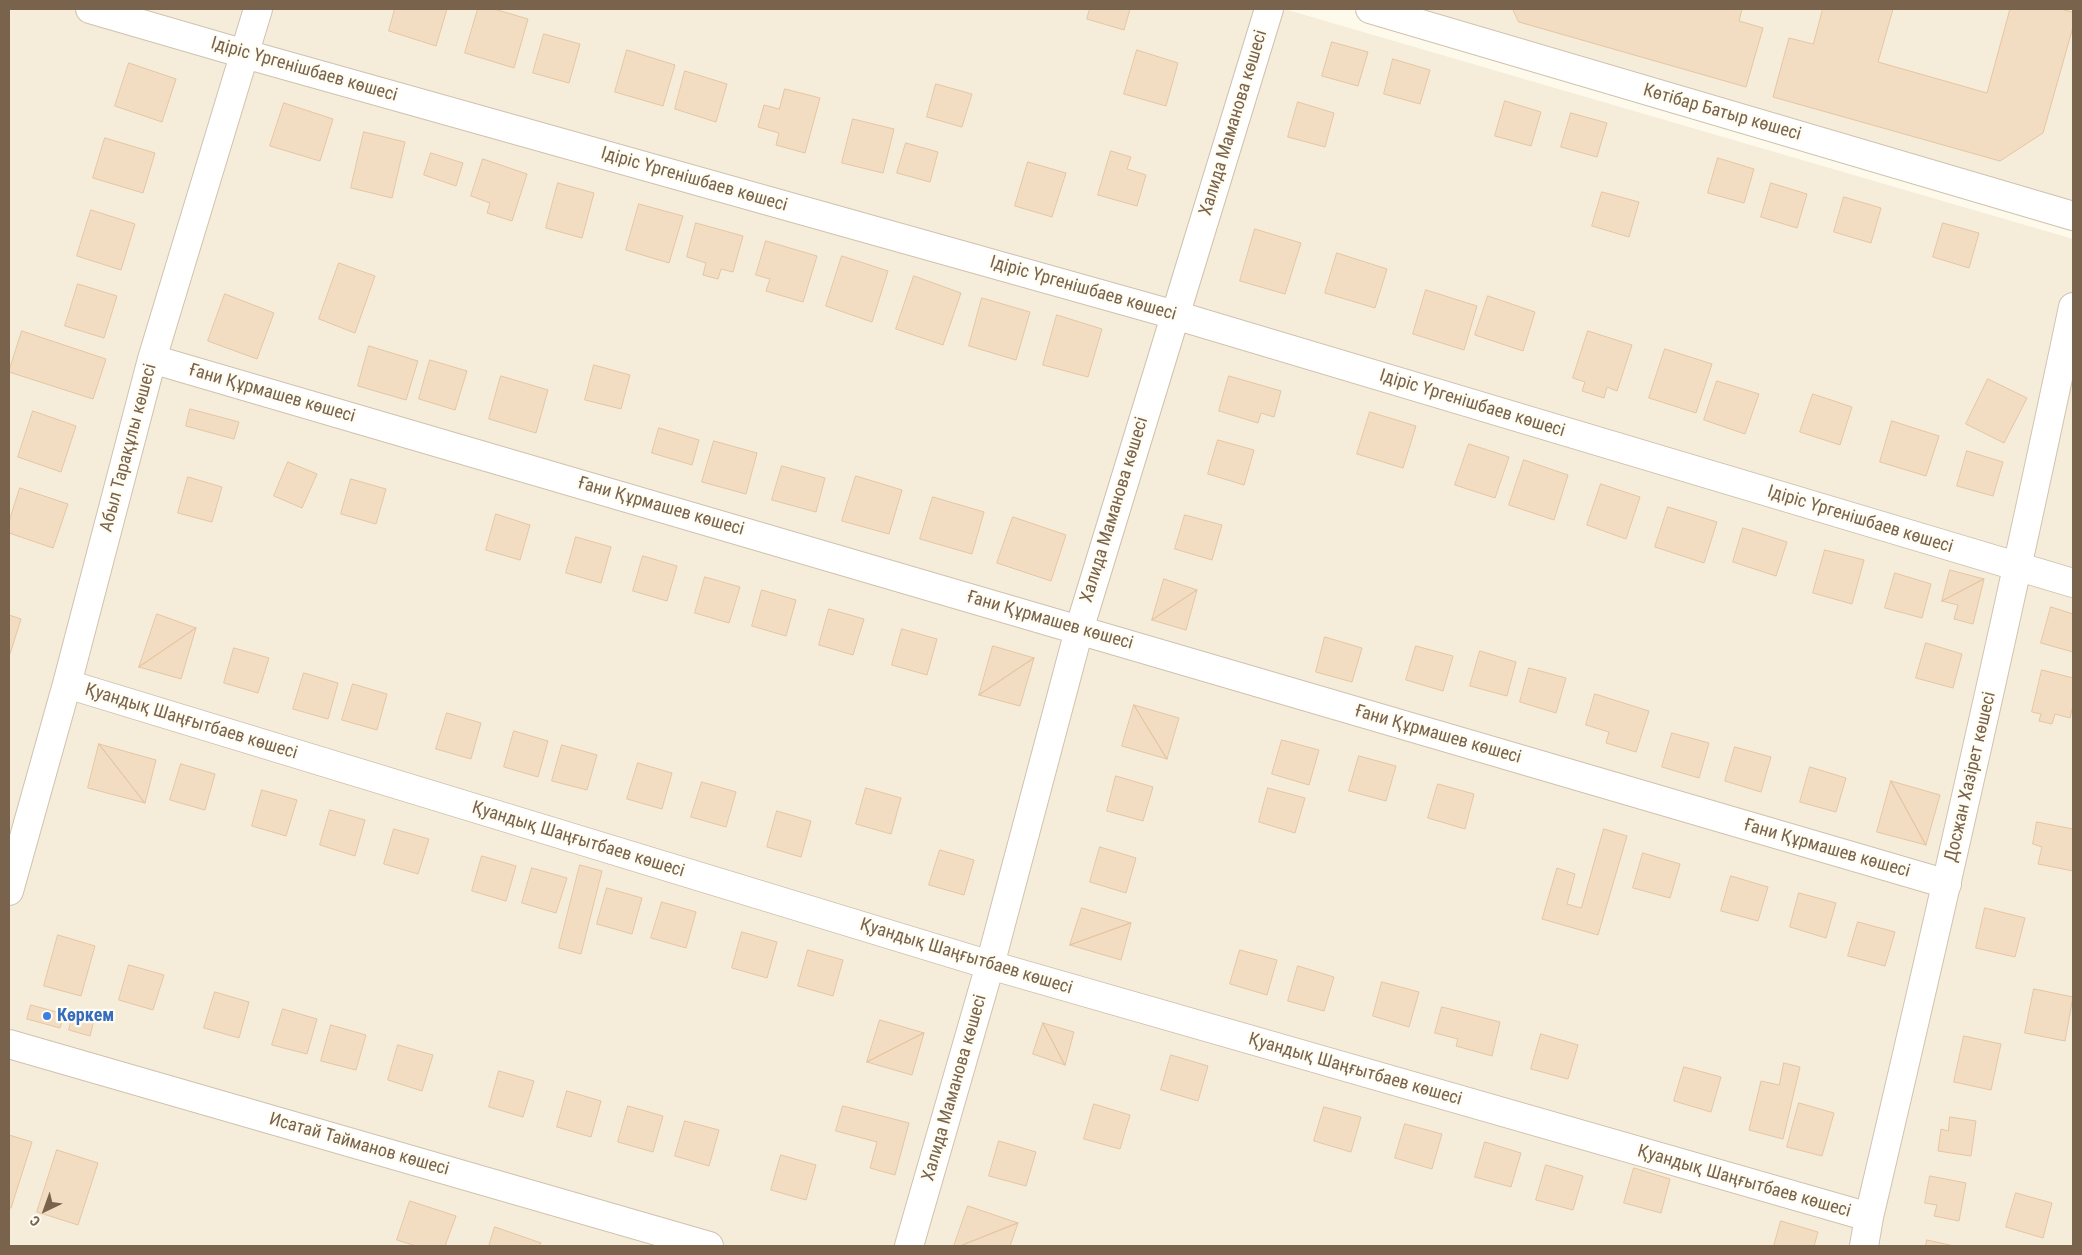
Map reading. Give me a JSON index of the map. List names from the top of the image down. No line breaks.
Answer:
{"streets":{"street":["Ідіріс Үргенішбаев көшесі","Көтібар Батыр көшесі","Халида Маманова көшесі","Ғани Құрмашев көшесі","Абыл Тарақұлы көшесі","Қуандық Шаңғытбаев көшесі","Досжан Хазірет көшесі","Исатай Тайманов көшесі"]},"crossings":[["Ідіріс Үргенішбаев көшесі","Халида Маманова көшесі"],["Ідіріс Үргенішбаев көшесі","Абыл Тарақұлы көшесі"],["Ідіріс Үргенішбаев көшесі","Досжан Хазірет көшесі"],["Халида Маманова көшесі","Ғани Құрмашев көшесі"],["Халида Маманова көшесі","Қуандық Шаңғытбаев көшесі"],["Ғани Құрмашев көшесі","Абыл Тарақұлы көшесі"],["Ғани Құрмашев көшесі","Досжан Хазірет көшесі"],["Абыл Тарақұлы көшесі","Қуандық Шаңғытбаев көшесі"],["Қуандық Шаңғытбаев көшесі","Досжан Хазірет көшесі"]],"places":["Көркем"],"north":"bottom left"}
